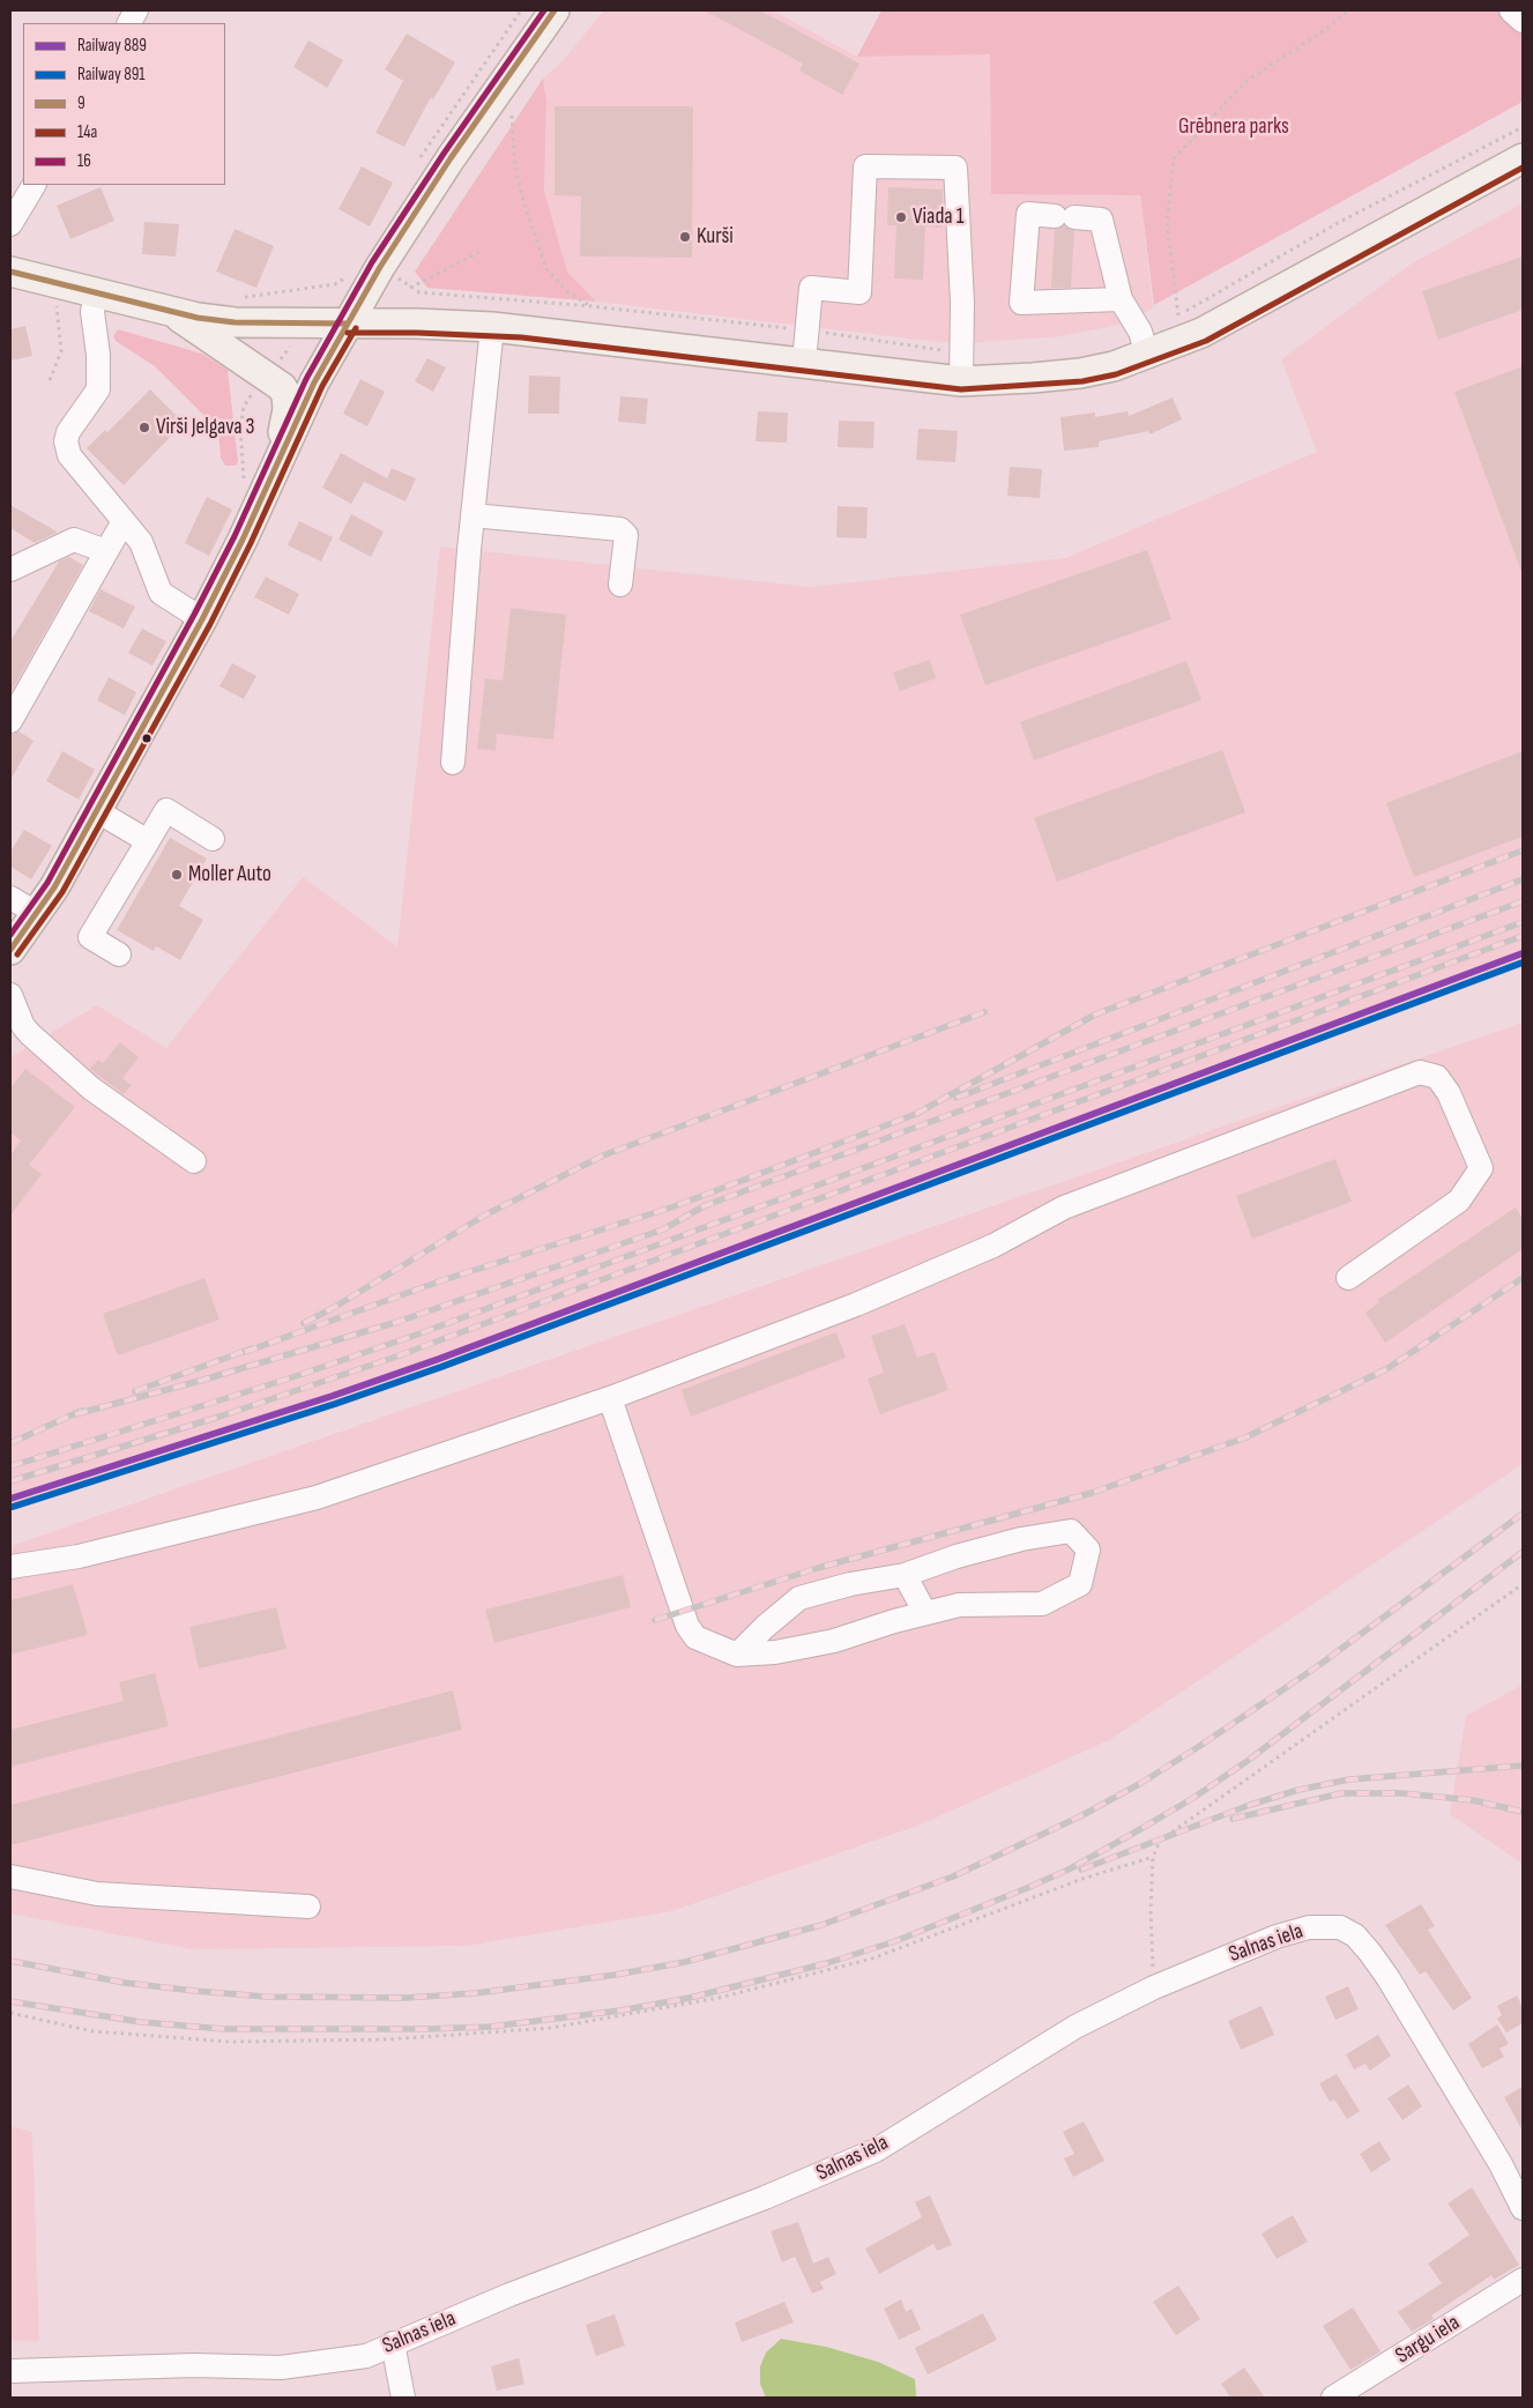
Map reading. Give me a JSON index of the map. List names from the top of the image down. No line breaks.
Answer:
{"streets":{"street":["Salnas iela","Sargu iela"]},"parks":["Grēbnera parks"],"places":["Viada 1","Kurši","Virši Jelgava 3","Moller Auto"],"lines":["transit line 9","transit line 16","transit line 14a","rail line 889","rail line 891"],"legend":["Railway 889","Railway 891","9","14a","16"]}
